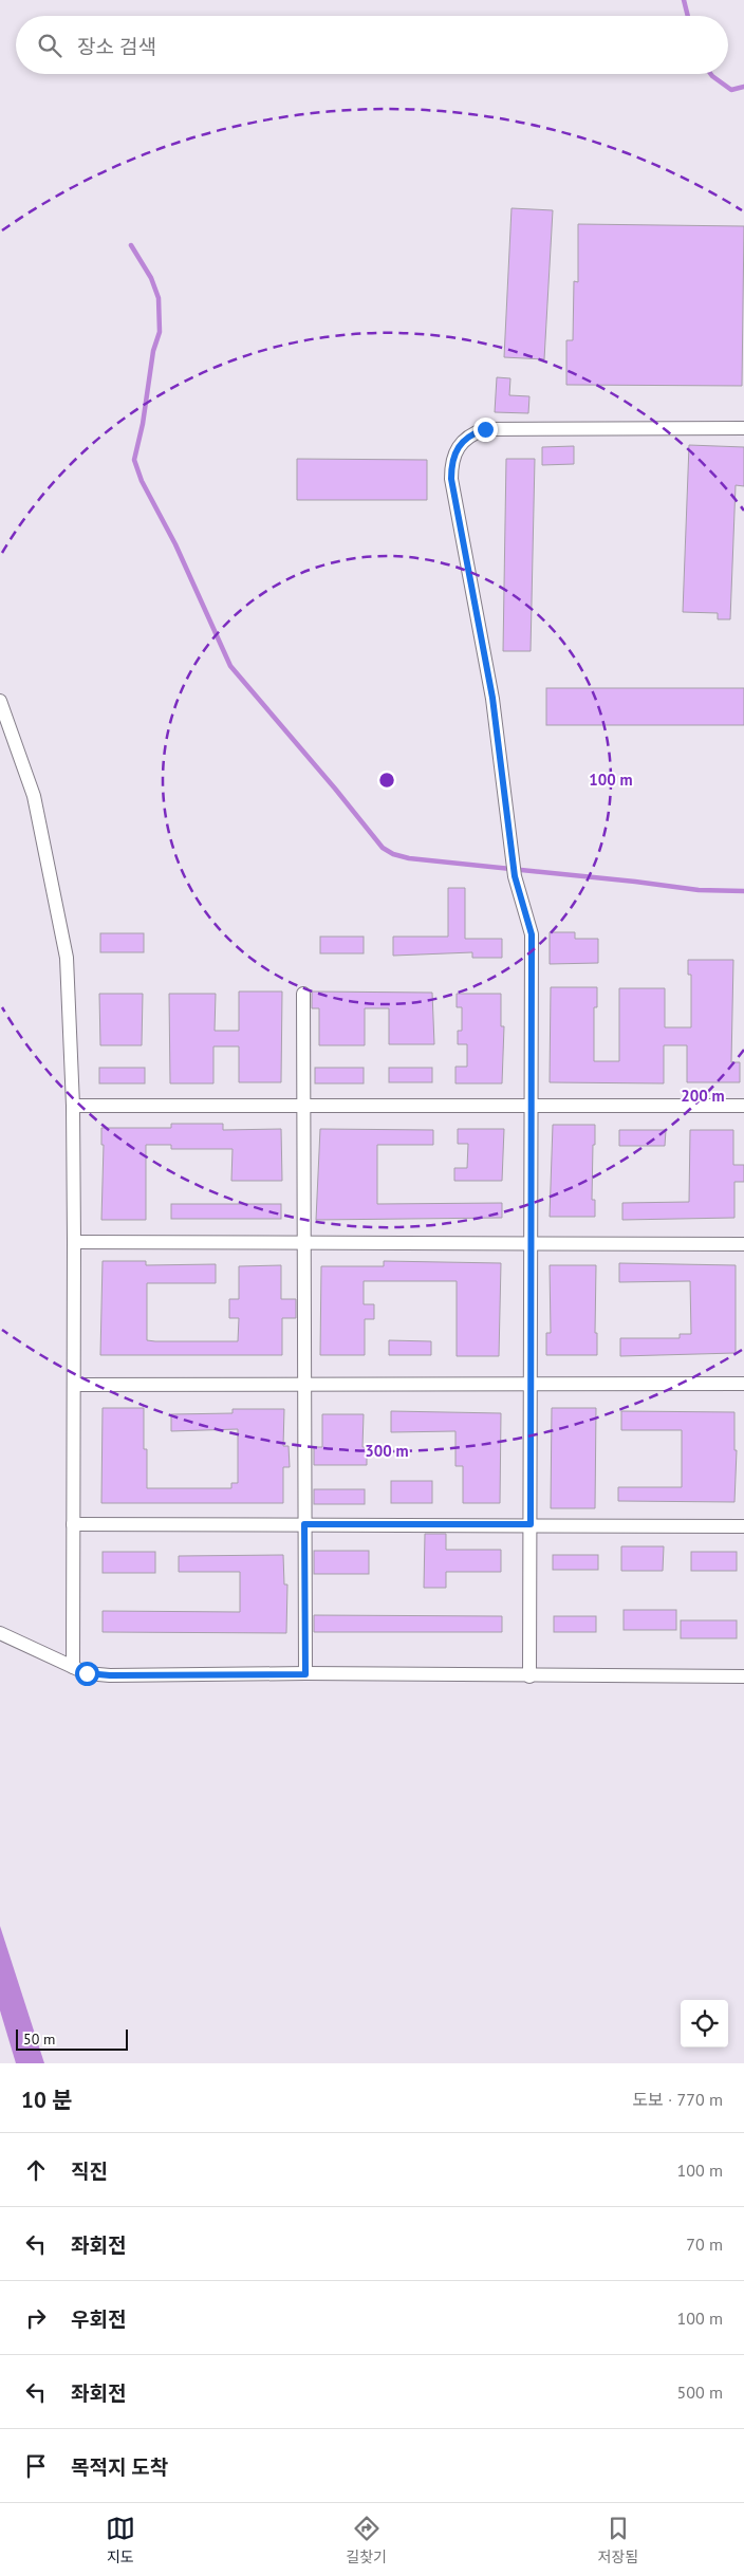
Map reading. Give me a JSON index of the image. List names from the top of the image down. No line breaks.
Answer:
{"scale_bar":"50 m","page":{"search":"장소 검색","scale":"50 m","heading":["10 분","도보 · 770 m"],"list":[["직진","100 m"],["좌회전","70 m"],["우회전","100 m"],["좌회전","500 m"],"목적지 도착"],"nav":["지도","길찾기","저장됨"]},"rings":["100 m","200 m","300 m"]}
